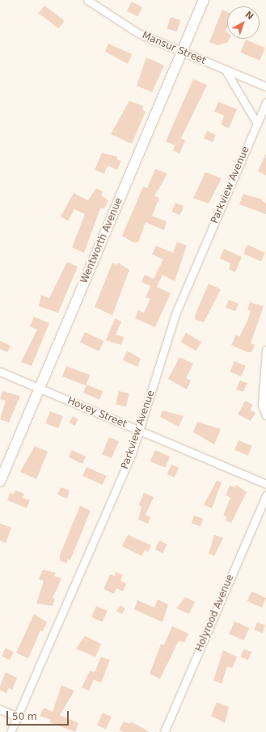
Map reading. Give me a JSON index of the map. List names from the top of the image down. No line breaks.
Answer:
{"streets":{"street":["Mansur Street","Parkview Avenue","Wentworth Avenue","Hovey Street","Holyrood Avenue"]},"crossings":[["Mansur Street","Wentworth Avenue"],["Parkview Avenue","Hovey Street"],["Wentworth Avenue","Hovey Street"]],"scale_bar":"50 m","north":"top right"}
